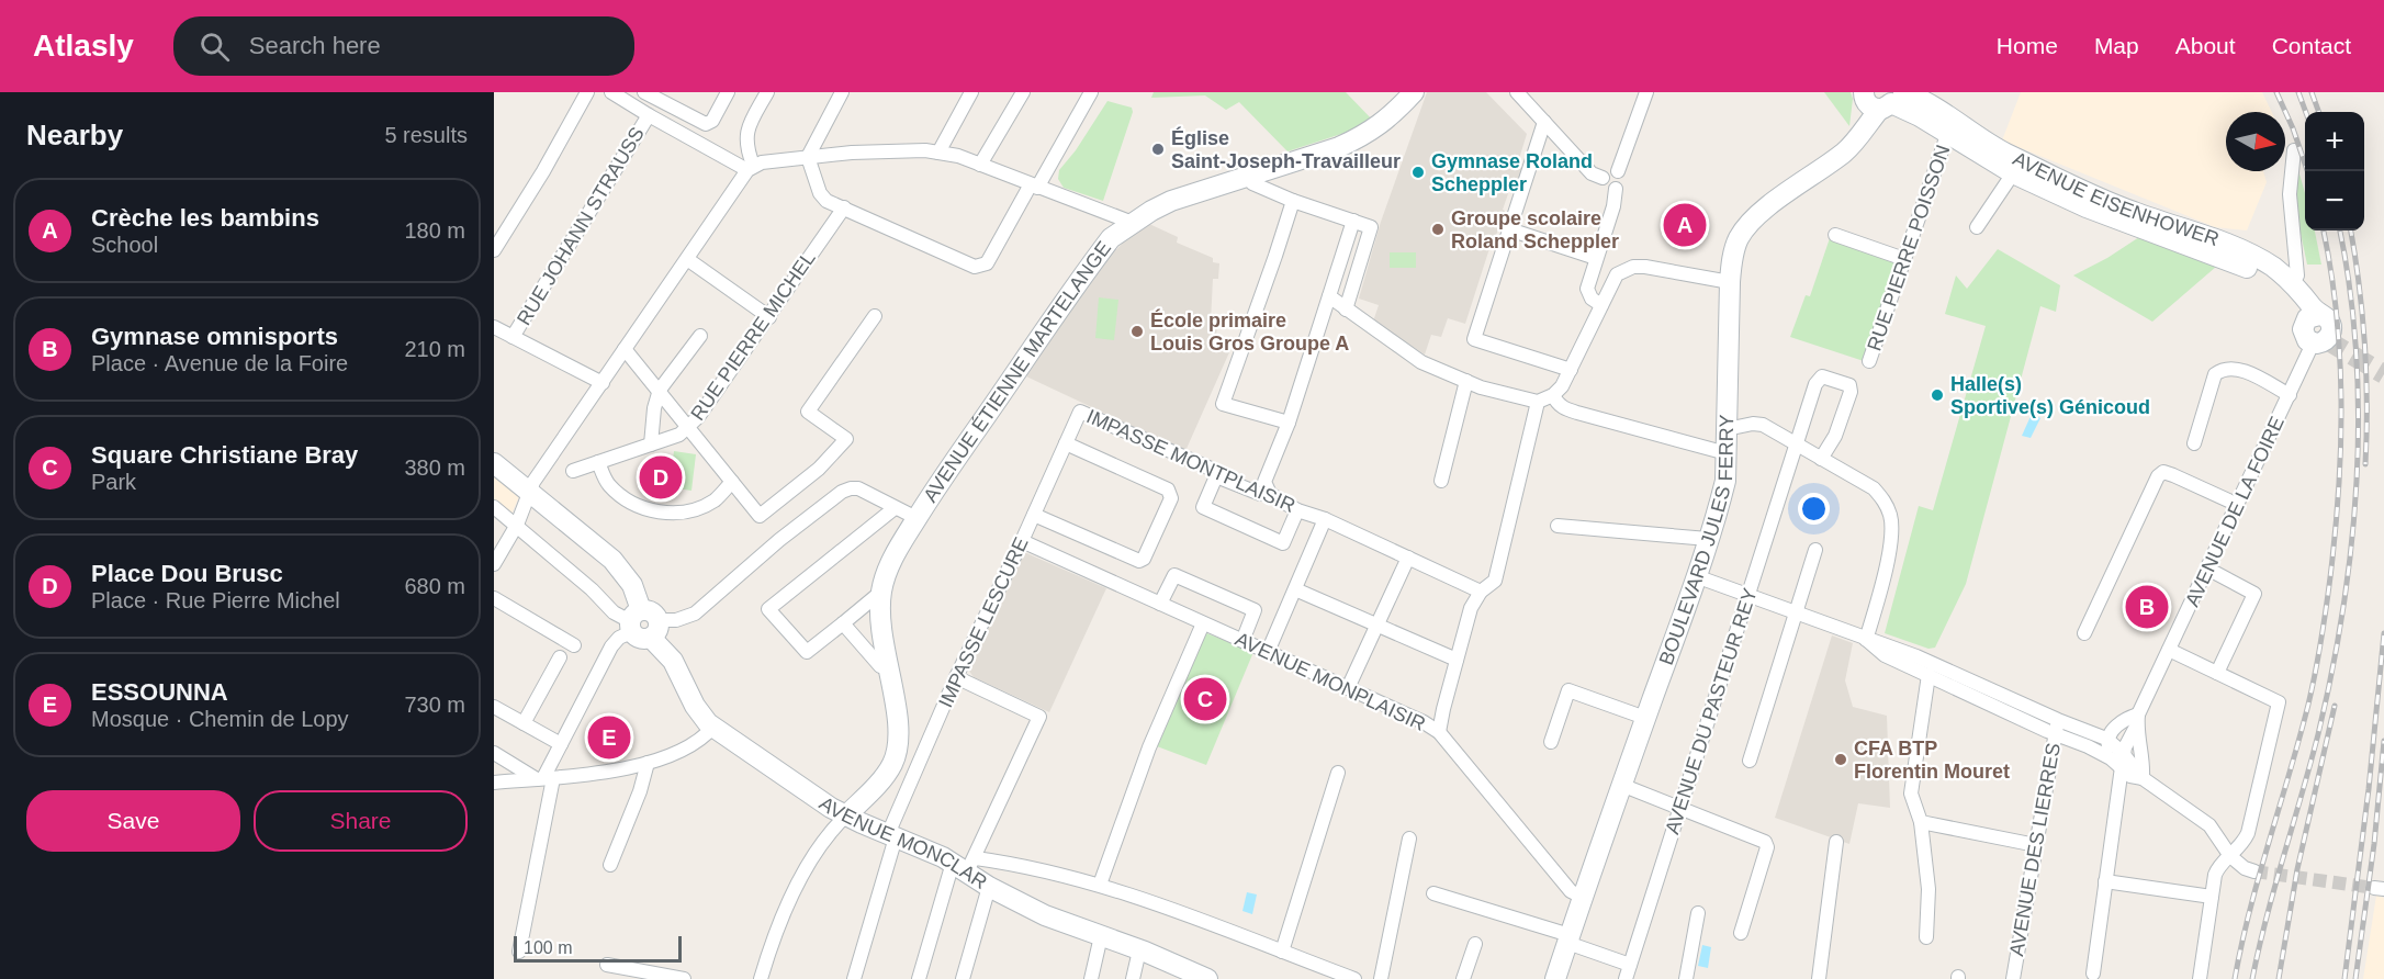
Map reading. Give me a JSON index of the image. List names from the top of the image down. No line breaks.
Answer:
{"streets":{"street":["AVENUE EISENHOWER","RUE JOHANN STRAUSS","RUE PIERRE POISSON","RUE PIERRE MICHEL","AVENUE ÉTIENNE MARTELANGE","IMPASSE MONTPLAISIR","AVENUE DE LA FOIRE","BOULEVARD JULES FERRY","IMPASSE LESCURE","AVENUE MONPLAISIR","AVENUE DU PASTEUR REY","AVENUE MONCLAR","AVENUE DES LIERRES"]},"crossings":[["AVENUE EISENHOWER","RUE PIERRE POISSON"],["AVENUE EISENHOWER","BOULEVARD JULES FERRY"],["AVENUE ÉTIENNE MARTELANGE","AVENUE MONCLAR"],["IMPASSE MONTPLAISIR","IMPASSE LESCURE"],["BOULEVARD JULES FERRY","AVENUE MONPLAISIR"],["IMPASSE LESCURE","AVENUE MONPLAISIR"],["IMPASSE LESCURE","AVENUE MONCLAR"]],"places":["Église Saint-Joseph-Travailleur","Gymnase Roland Scheppler","Groupe scolaire Roland Scheppler","École primaire Louis Gros Groupe A","Halle(s) Sportive(s) Génicoud","CFA BTP Florentin Mouret"],"scale_bar":"100 m","north":"right","page":{"header":"Atlasly","search":"Search here","nav":["Home","Map","About","Contact"],"heading":["Nearby","5 results"],"map_buttons":["+","−"],"list":[{"mark":"A","name":"Crèche les bambins","note":"School","value":"180 m"},{"mark":"B","name":"Gymnase omnisports","note":"Place · Avenue de la Foire","value":"210 m"},{"mark":"C","name":"Square Christiane Bray","note":"Park","value":"380 m"},{"mark":"D","name":"Place Dou Brusc","note":"Place · Rue Pierre Michel","value":"680 m"},{"mark":"E","name":"ESSOUNNA","note":"Mosque · Chemin de Lopy","value":"730 m"}],"pins":["A","D","B","C","E"],"buttons":["Save","Share"],"scale":"100 m"}}
